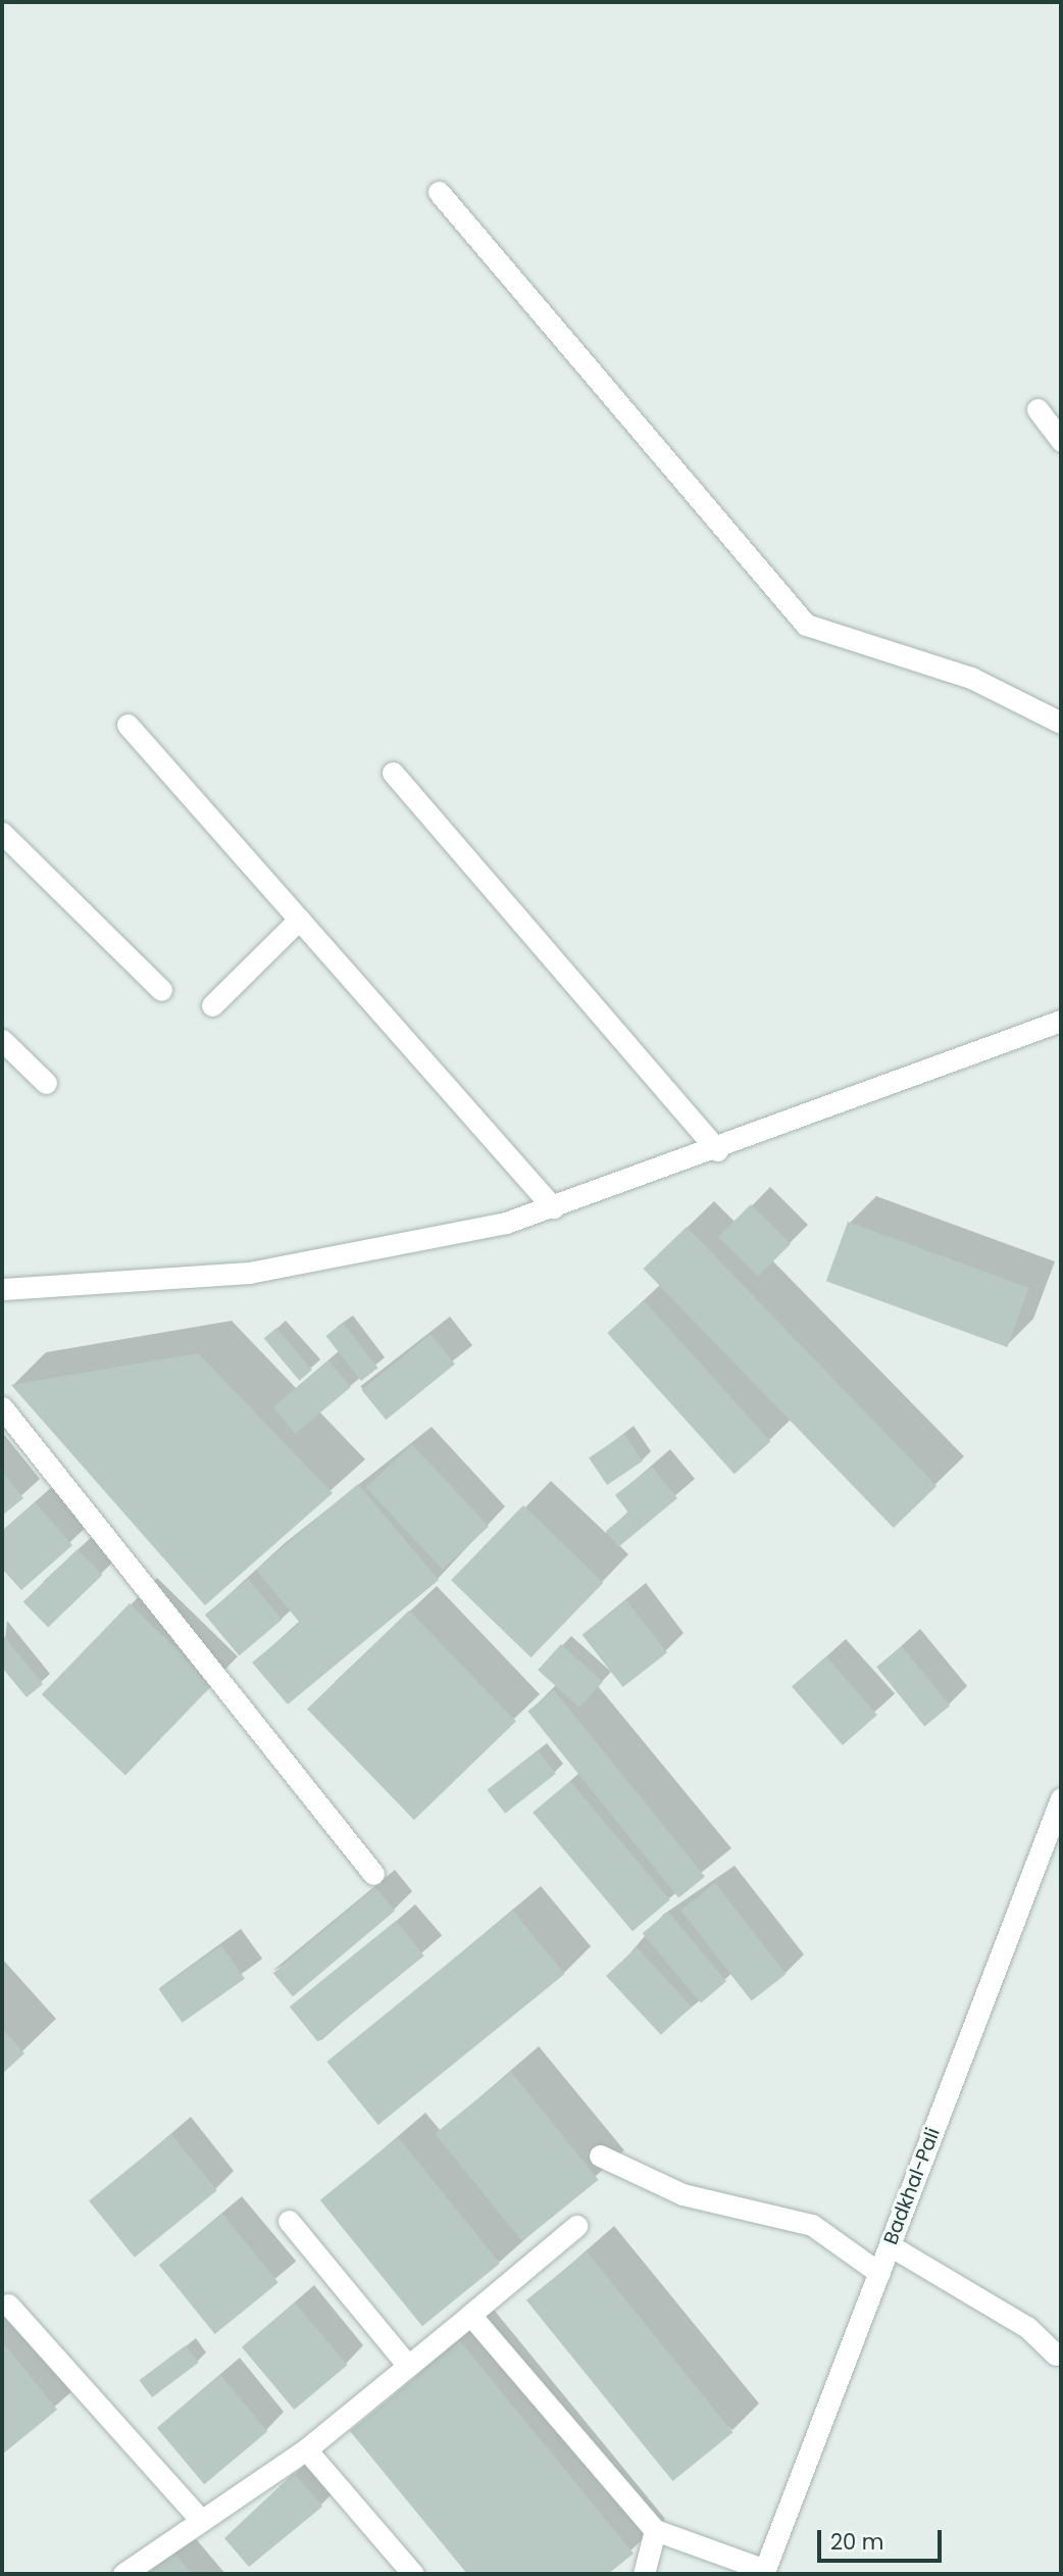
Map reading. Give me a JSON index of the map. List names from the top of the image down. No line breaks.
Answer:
{"streets":{"street":["Badkhal-Pali"]},"scale_bar":"20 m"}
